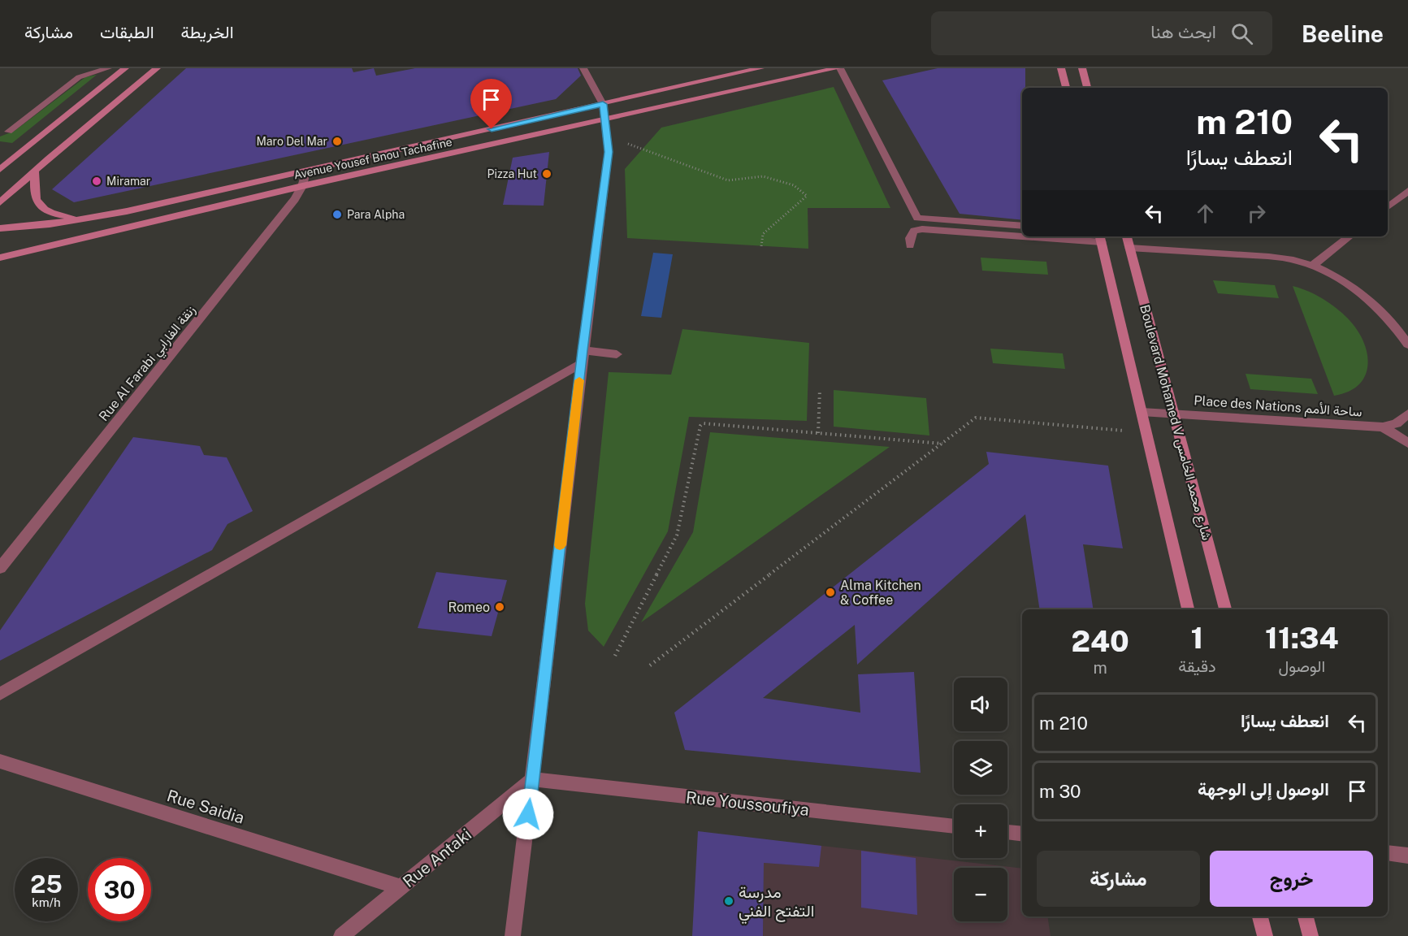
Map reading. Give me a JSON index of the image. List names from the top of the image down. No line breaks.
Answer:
{"streets":{"main road":["Avenue Yousef Bnou Tachafine","Boulevard Mohamed V شارع محمد الخامس"],"street":["Rue Al Farabi زنقة الفارابي","Place des Nations ساحة الأمم","Rue Youssoufiya","Rue Saidia","Rue Antaki"]},"crossings":[["Avenue Yousef Bnou Tachafine","Rue Al Farabi زنقة الفارابي"],["Place des Nations ساحة الأمم","Boulevard Mohamed V شارع محمد الخامس"],["Rue Youssoufiya","Rue Antaki"],["Rue Saidia","Rue Antaki"]],"places":["Maro Del Mar","Pizza Hut","Miramar","Para Alpha","Alma Kitchen & Coffee","Romeo","مدرسة التفتح الفني"],"page":{"header":"Beeline","search":"ابحث هنا","nav":["الخريطة","الطبقات","مشاركة"],"turn":["210 m","انعطف يسارًا"],"eta":["11:34","الوصول","1","دقيقة","240","m"],"map_buttons":["+","−"],"list":[{"name":"انعطف يسارًا","value":"210 m"},{"name":"الوصول إلى الوجهة","value":"30 m"}],"buttons":["خروج","مشاركة"],"speed":"25 km/h","limit":"30"}}
